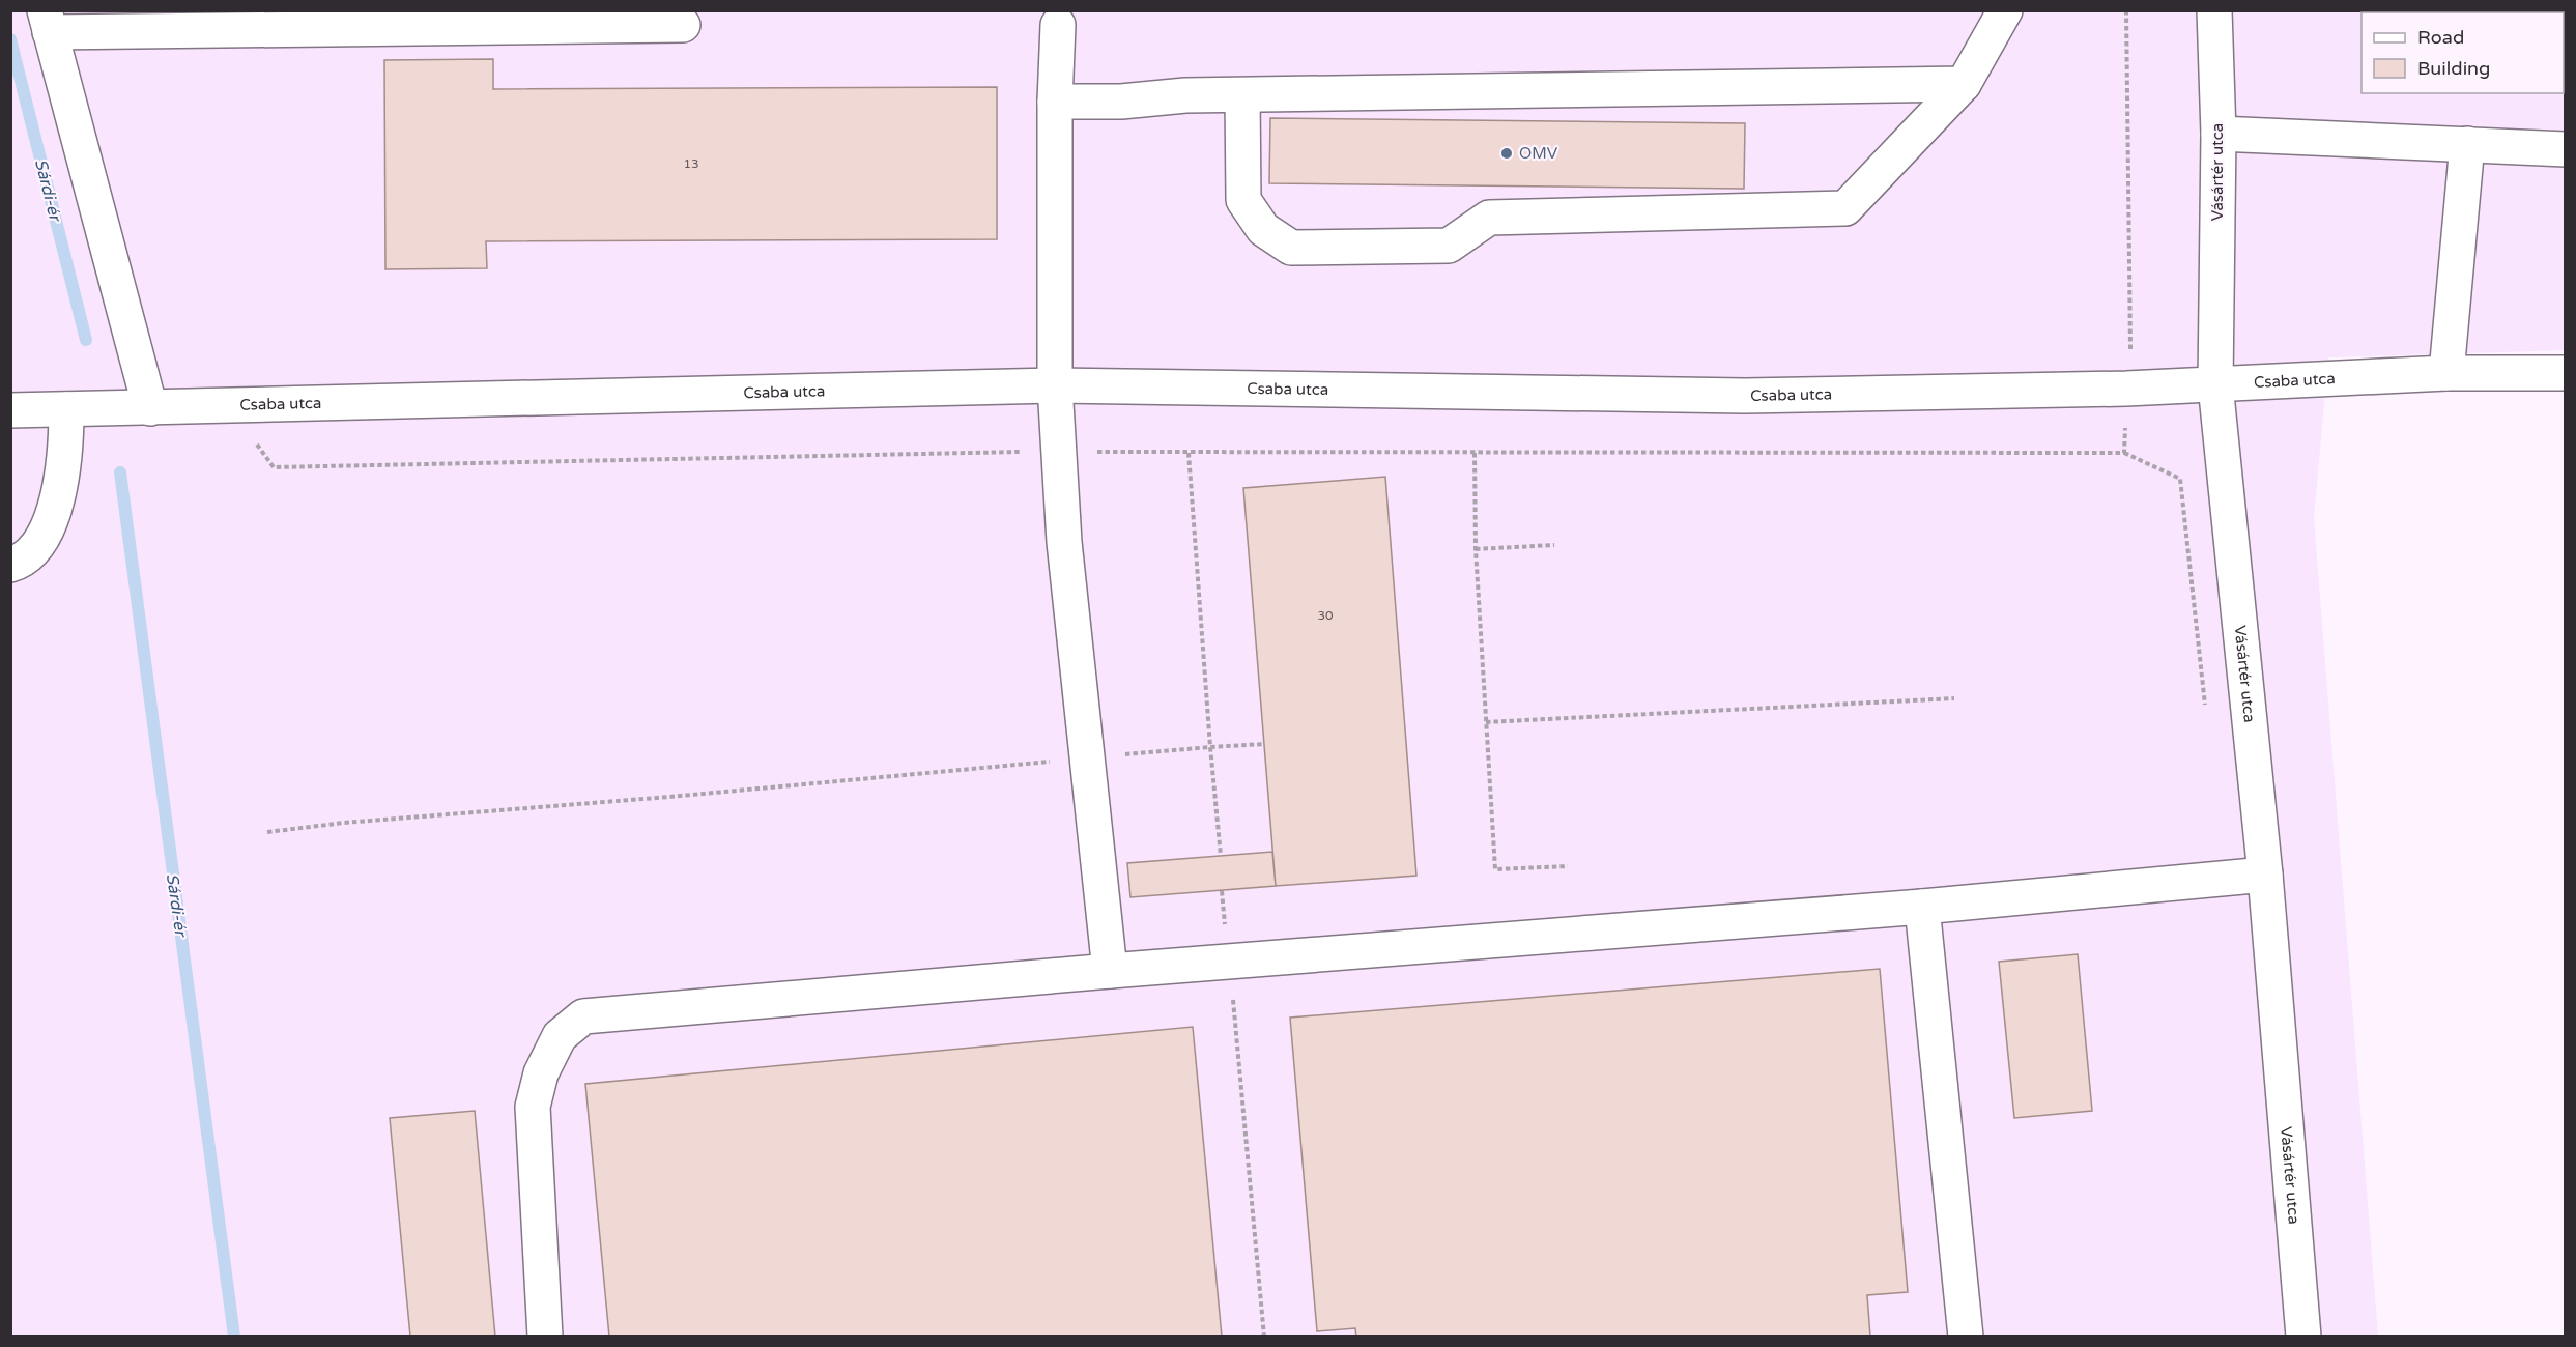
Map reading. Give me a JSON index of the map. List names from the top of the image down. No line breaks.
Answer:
{"streets":{"street":["Vásártér utca","Csaba utca"]},"crossings":[["Vásártér utca","Csaba utca"]],"water":["Sárdi-ér"],"places":["OMV"],"house_numbers":["13","30"],"legend":["Road","Building"]}
